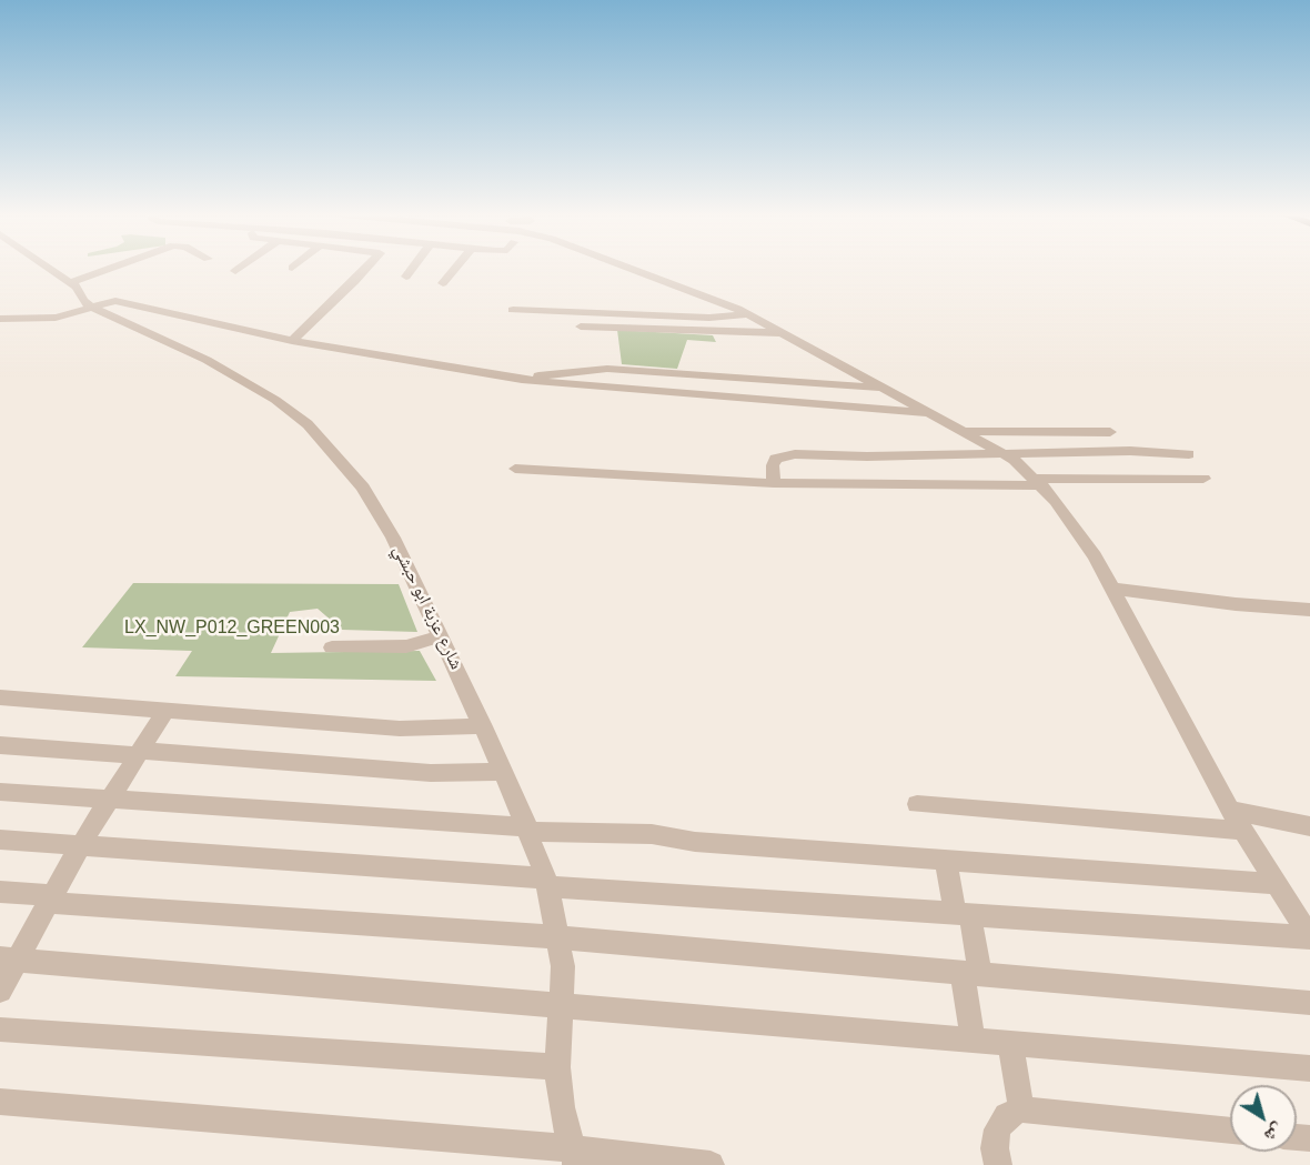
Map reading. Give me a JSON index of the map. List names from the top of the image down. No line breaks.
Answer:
{"streets":{"street":["شارع عزبة ابو حبشي"]},"parks":["LX_NW_P012_GREEN003"],"north":"bottom right"}
